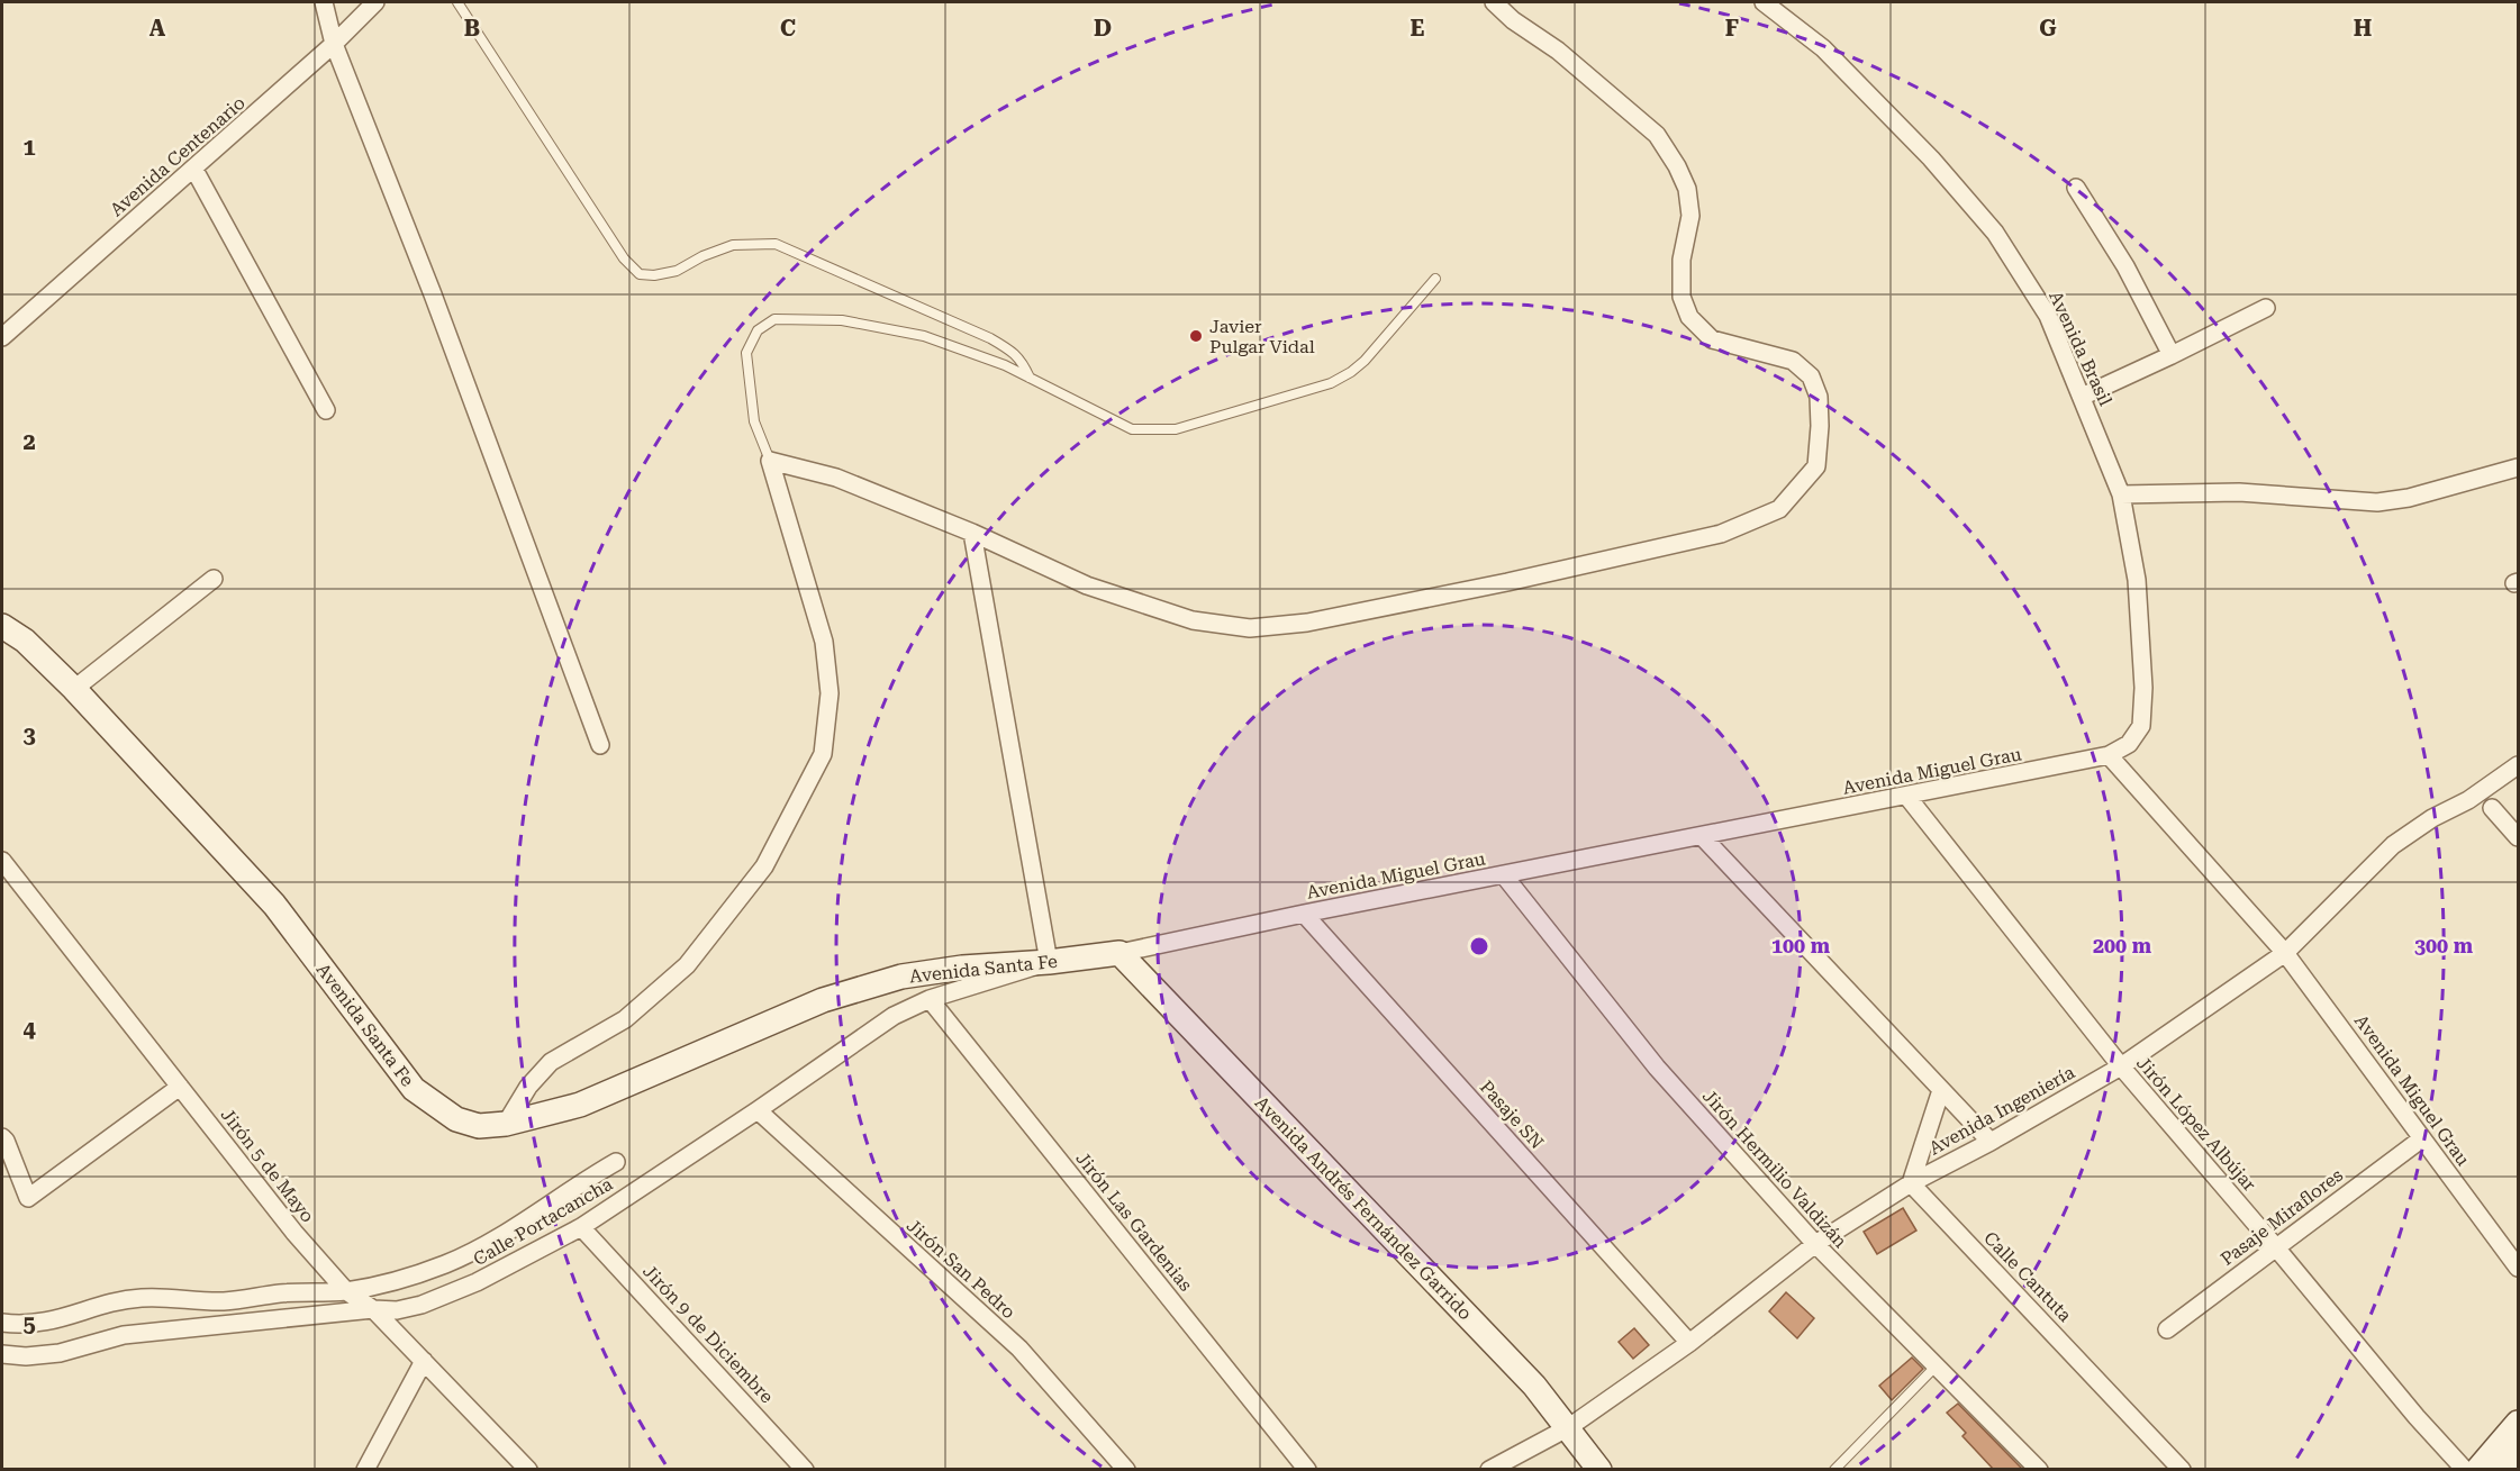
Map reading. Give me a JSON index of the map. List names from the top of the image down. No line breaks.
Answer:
{"streets":{"street":["Avenida Centenario","Avenida Brasil","Avenida Miguel Grau","Avenida Santa Fe","Avenida Ingeniería","Pasaje SN","Jirón López Albújar","Jirón 5 de Mayo","Jirón Hermilio Valdizán","Avenida Andrés Fernández Garrido","Pasaje Miraflores","Calle Portacancha","Jirón Las Gardenias","Jirón San Pedro","Calle Cantuta","Jirón 9 de Diciembre"]},"crossings":[["Avenida Brasil","Avenida Miguel Grau"],["Avenida Miguel Grau","Avenida Santa Fe"],["Avenida Miguel Grau","Avenida Ingeniería"],["Avenida Miguel Grau","Pasaje SN"],["Avenida Miguel Grau","Jirón López Albújar"],["Avenida Miguel Grau","Jirón Hermilio Valdizán"],["Avenida Miguel Grau","Avenida Andrés Fernández Garrido"],["Avenida Miguel Grau","Pasaje Miraflores"],["Avenida Santa Fe","Avenida Andrés Fernández Garrido"],["Avenida Santa Fe","Calle Portacancha"],["Avenida Ingeniería","Pasaje SN"],["Avenida Ingeniería","Jirón López Albújar"],["Avenida Ingeniería","Jirón Hermilio Valdizán"],["Avenida Ingeniería","Avenida Andrés Fernández Garrido"],["Avenida Ingeniería","Calle Cantuta"],["Jirón López Albújar","Pasaje Miraflores"],["Jirón 5 de Mayo","Calle Portacancha"],["Calle Portacancha","Jirón Las Gardenias"],["Calle Portacancha","Jirón San Pedro"],["Calle Portacancha","Jirón 9 de Diciembre"]],"places":["Javier Pulgar Vidal"],"grid":{"columns":["A","B","C","D","E","F","G","H"],"rows":["1","2","3","4","5"]},"rings":["100 m","200 m","300 m"]}
